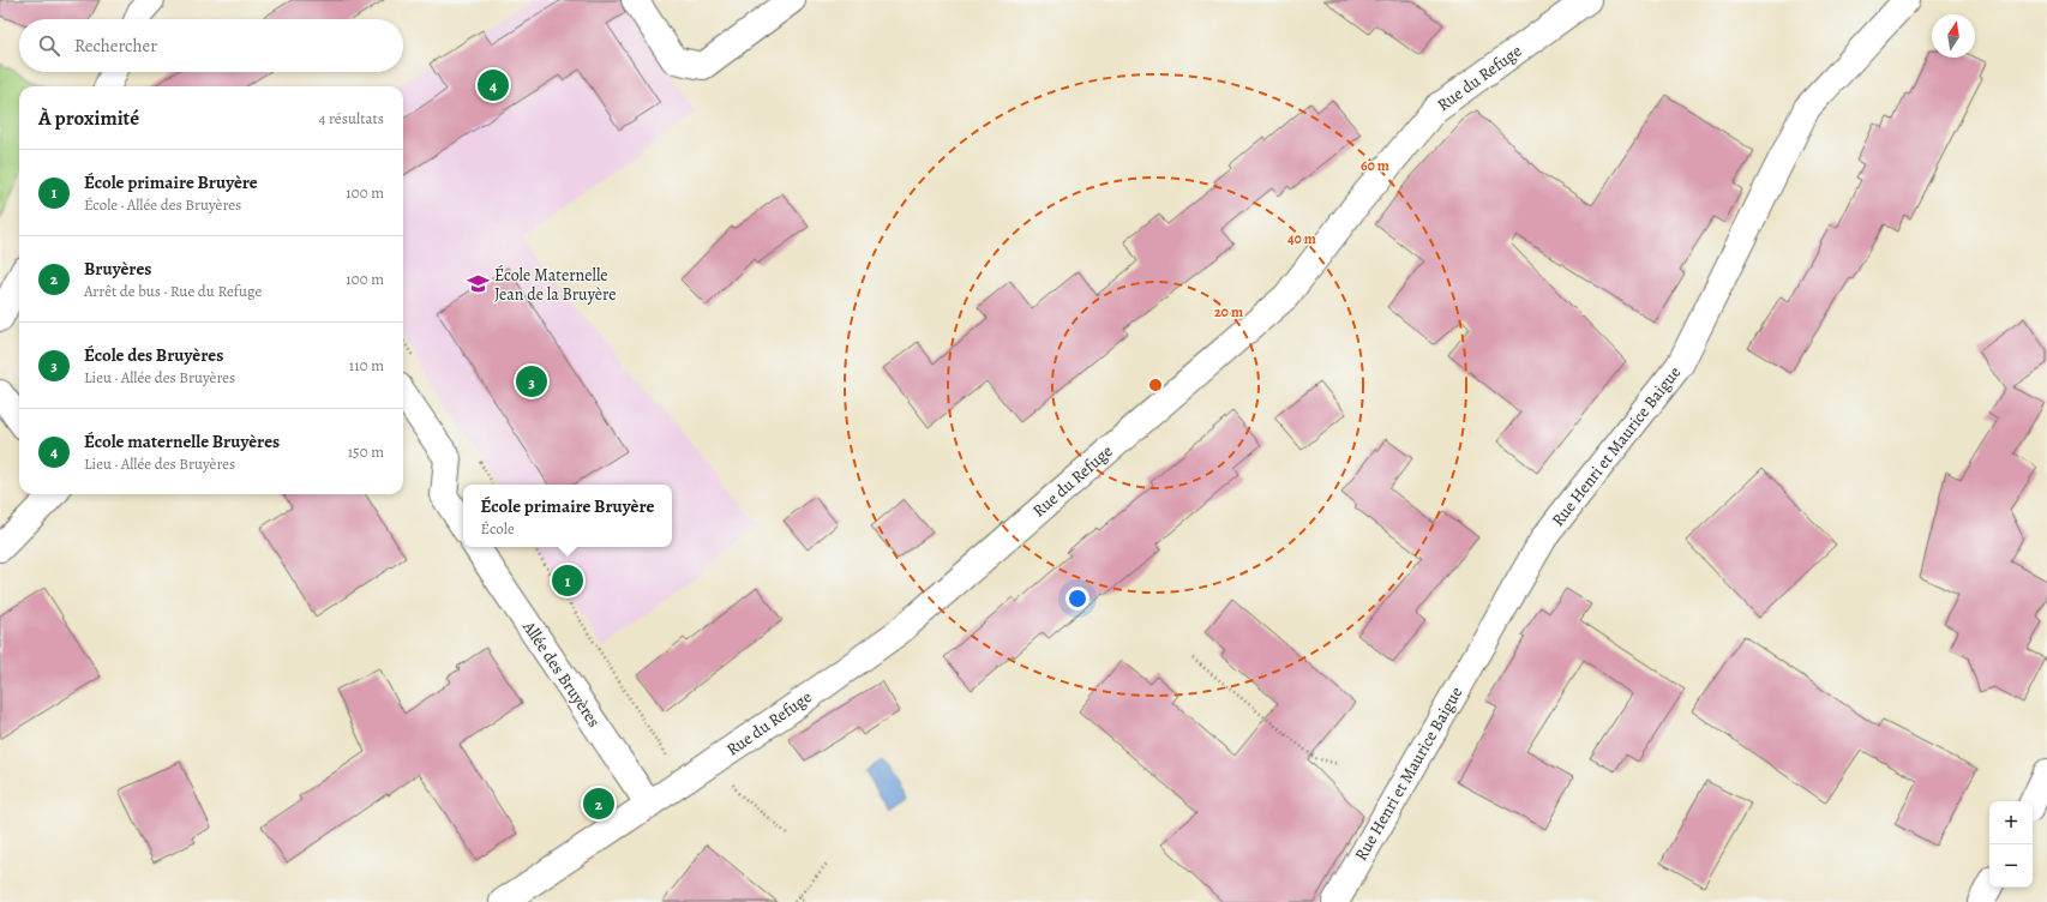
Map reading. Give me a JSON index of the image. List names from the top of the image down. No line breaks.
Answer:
{"streets":{"street":["Rue du Refuge","Rue Henri et Maurice Baigue","Allée des Bruyères"]},"crossings":[["Rue du Refuge","Allée des Bruyères"]],"places":{"school or university":["École Maternelle Jean de la Bruyère"]},"north":"top","page":{"search":"Rechercher","pins":["4","3","1","2"],"heading":["À proximité","4 résultats"],"list":[{"mark":"1","name":"École primaire Bruyère","note":"École · Allée des Bruyères","value":"100 m"},{"mark":"2","name":"Bruyères","note":"Arrêt de bus · Rue du Refuge","value":"100 m"},{"mark":"3","name":"École des Bruyères","note":"Lieu · Allée des Bruyères","value":"110 m"},{"mark":"4","name":"École maternelle Bruyères","note":"Lieu · Allée des Bruyères","value":"150 m"}],"popup":["École primaire Bruyère","École"],"map_buttons":["+","−"]},"rings":["60 m","40 m","20 m"]}
